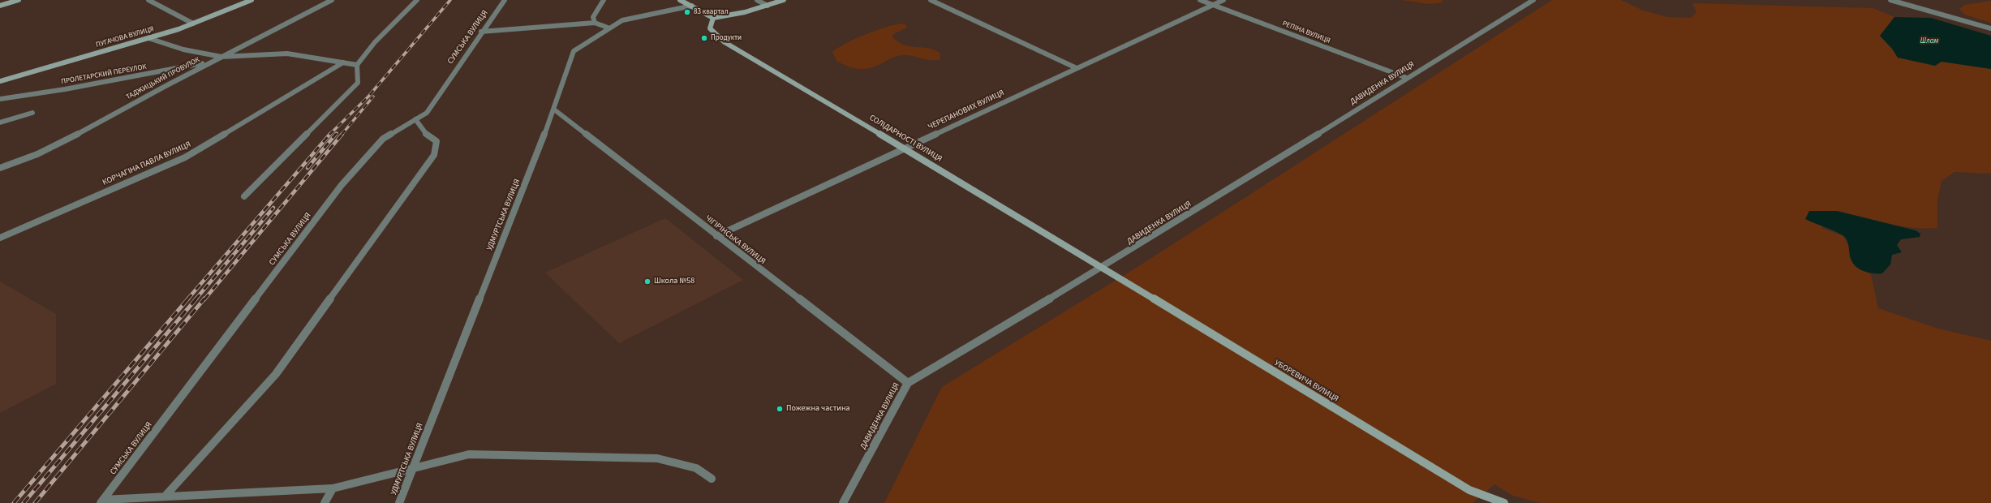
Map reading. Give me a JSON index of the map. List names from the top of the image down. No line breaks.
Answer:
{"streets":{"street":["РЕПIНА ВУЛИЦЯ","ПУГАЧОВА ВУЛИЦЯ","СУМСЬКА ВУЛИЦЯ","ПРОЛЕТАРСКИЙ ПЕРЕУЛОК","ТАДЖИЦЬКИЙ ПРОВУЛОК","ДАВИДЕНКА ВУЛИЦЯ","ЧЕРЕПАНОВИХ ВУЛИЦЯ","СОЛІДАРНОСТІ ВУЛИЦЯ","КОРЧАГІНА ПАВЛА ВУЛИЦЯ","УДМУРТСЬКА ВУЛИЦЯ","ЧIГIРIНСЬКА ВУЛИЦЯ","УБОРЕВИЧА ВУЛИЦЯ"]},"crossings":[["РЕПIНА ВУЛИЦЯ","ДАВИДЕНКА ВУЛИЦЯ"],["РЕПIНА ВУЛИЦЯ","ЧЕРЕПАНОВИХ ВУЛИЦЯ"],["ПРОЛЕТАРСКИЙ ПЕРЕУЛОК","ТАДЖИЦЬКИЙ ПРОВУЛОК"],["ДАВИДЕНКА ВУЛИЦЯ","СОЛІДАРНОСТІ ВУЛИЦЯ"],["ДАВИДЕНКА ВУЛИЦЯ","ЧIГIРIНСЬКА ВУЛИЦЯ"],["ДАВИДЕНКА ВУЛИЦЯ","УБОРЕВИЧА ВУЛИЦЯ"],["ЧЕРЕПАНОВИХ ВУЛИЦЯ","СОЛІДАРНОСТІ ВУЛИЦЯ"],["ЧЕРЕПАНОВИХ ВУЛИЦЯ","ЧIГIРIНСЬКА ВУЛИЦЯ"],["СОЛІДАРНОСТІ ВУЛИЦЯ","УБОРЕВИЧА ВУЛИЦЯ"],["УДМУРТСЬКА ВУЛИЦЯ","ЧIГIРIНСЬКА ВУЛИЦЯ"]],"water":["Шлам"],"places":["83 квартал","Продукти","Школа №58","Пожежна частина"]}
